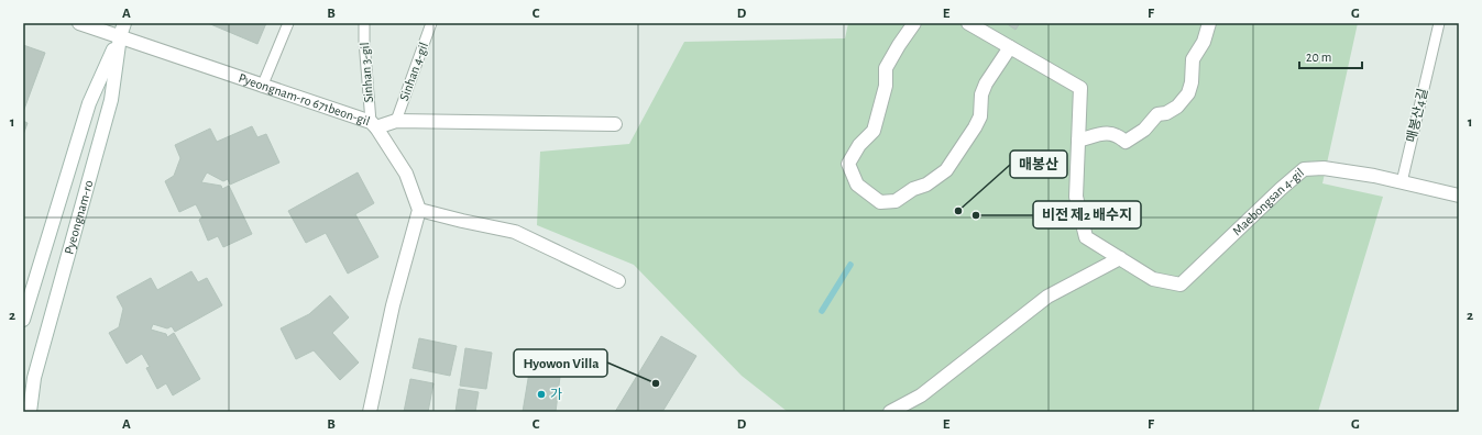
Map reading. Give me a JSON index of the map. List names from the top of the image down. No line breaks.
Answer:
{"streets":{"street":["Pyeongnam-ro 671beon-gil","Maebongsan 4-gil","Pyeongnam-ro"],"lane":["Sinhan 4-gil","Sinhan 3-gil","매봉산4길"]},"crossings":[["Sinhan 3-gil","Pyeongnam-ro 671beon-gil"],["Pyeongnam-ro 671beon-gil","Pyeongnam-ro"],["매봉산4길","Maebongsan 4-gil"]],"places":["매봉산","비전 제2 배수지","Hyowon Villa","가"],"scale_bar":"20 m","grid":{"columns":["A","B","C","D","E","F","G"],"rows":["1","2"]}}
